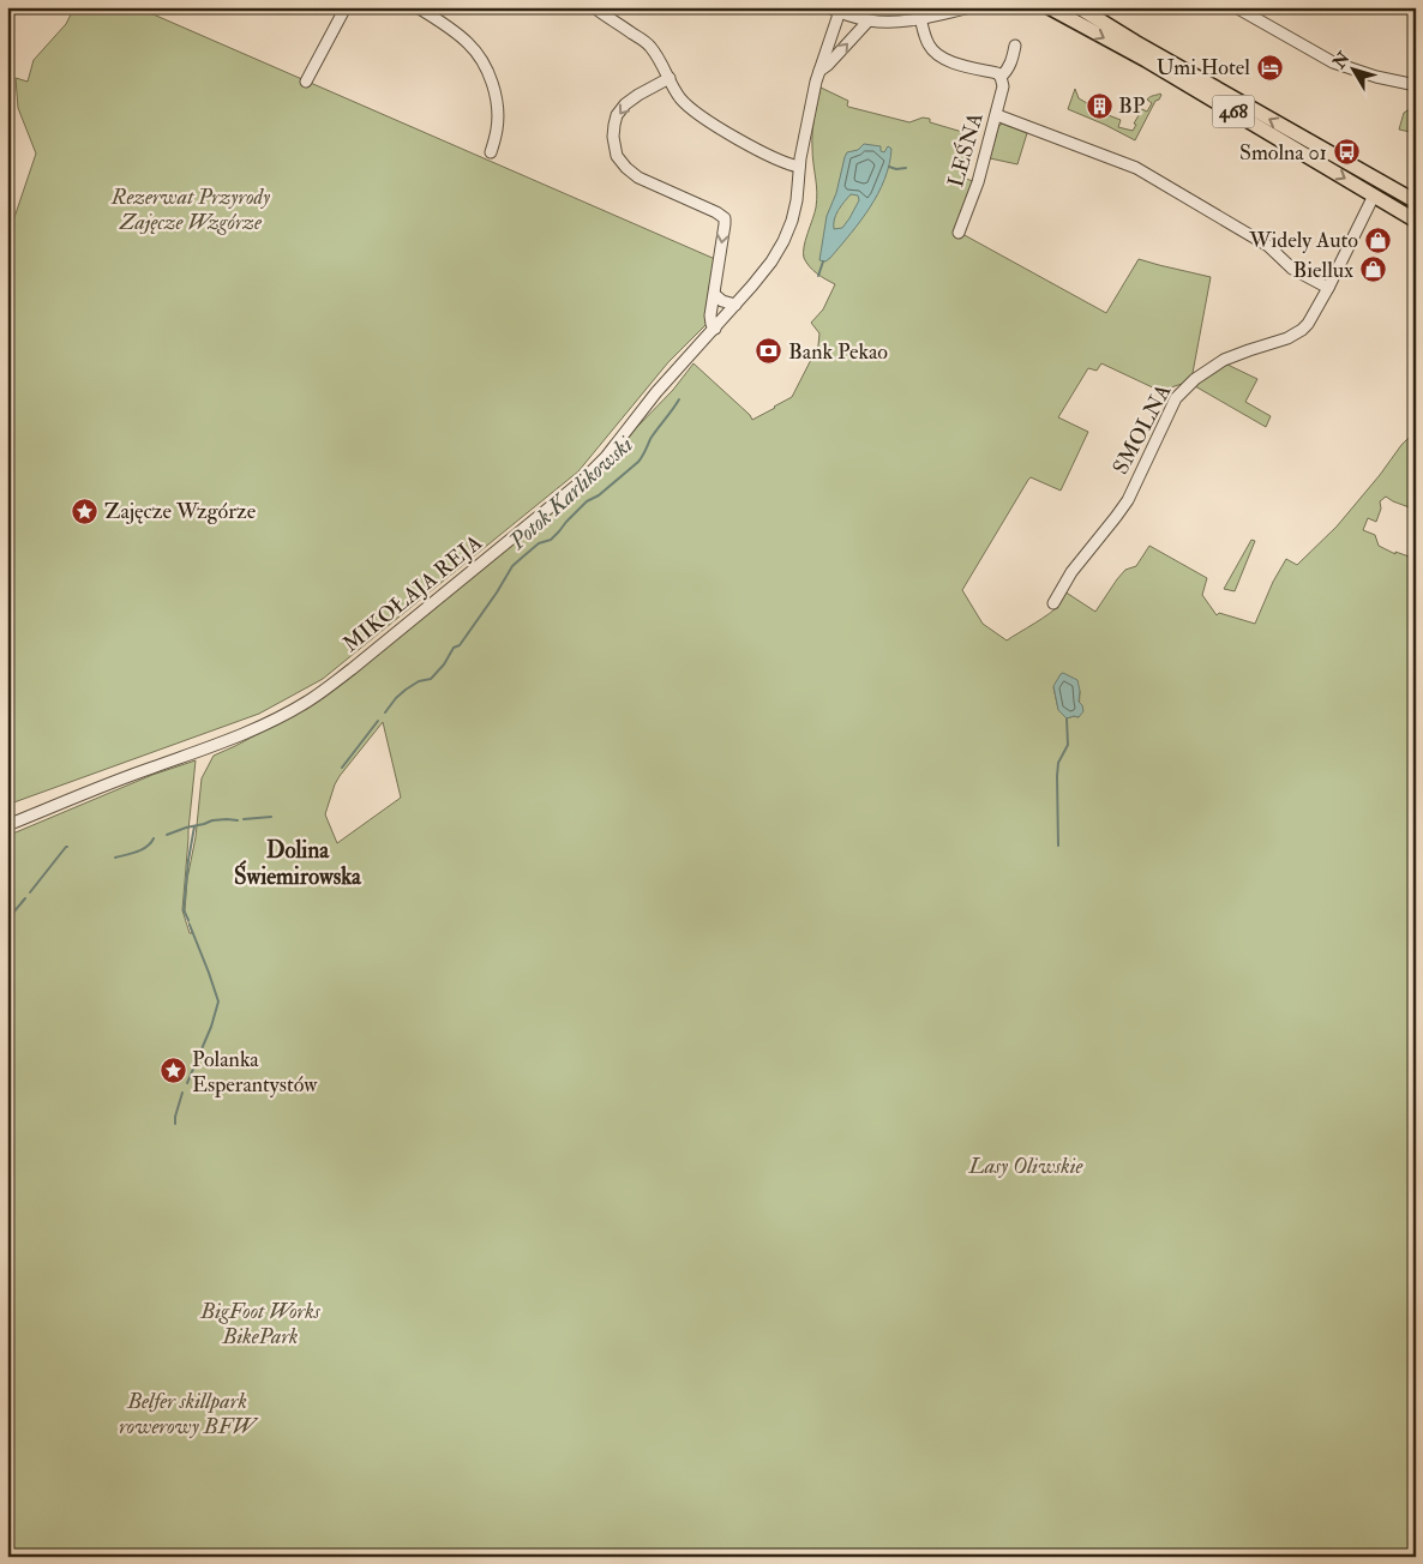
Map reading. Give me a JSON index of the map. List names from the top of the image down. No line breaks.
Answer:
{"streets":{"main road":["468"],"street":["LEŚNA","SMOLNA","MIKOŁAJA REJA"]},"crossings":[["468","SMOLNA"]],"districts":["Dolina Świemirowska"],"water":["Potok Karlikowski"],"parks":["Rezerwat Przyrody Zajęcze Wzgórze","Lasy Oliwskie","BigFoot Works BikePark","Belfer skillpark rowerowy BFW"],"places":{"hotel":["Umi Hotel"],"building":["BP"],"bus stop":["Smolna 01"],"shop":["Widely Auto","Biellux"],"bank":["Bank Pekao"],"place":["Zajęcze Wzgórze","Polanka Esperantystów"]},"north":"top left"}
